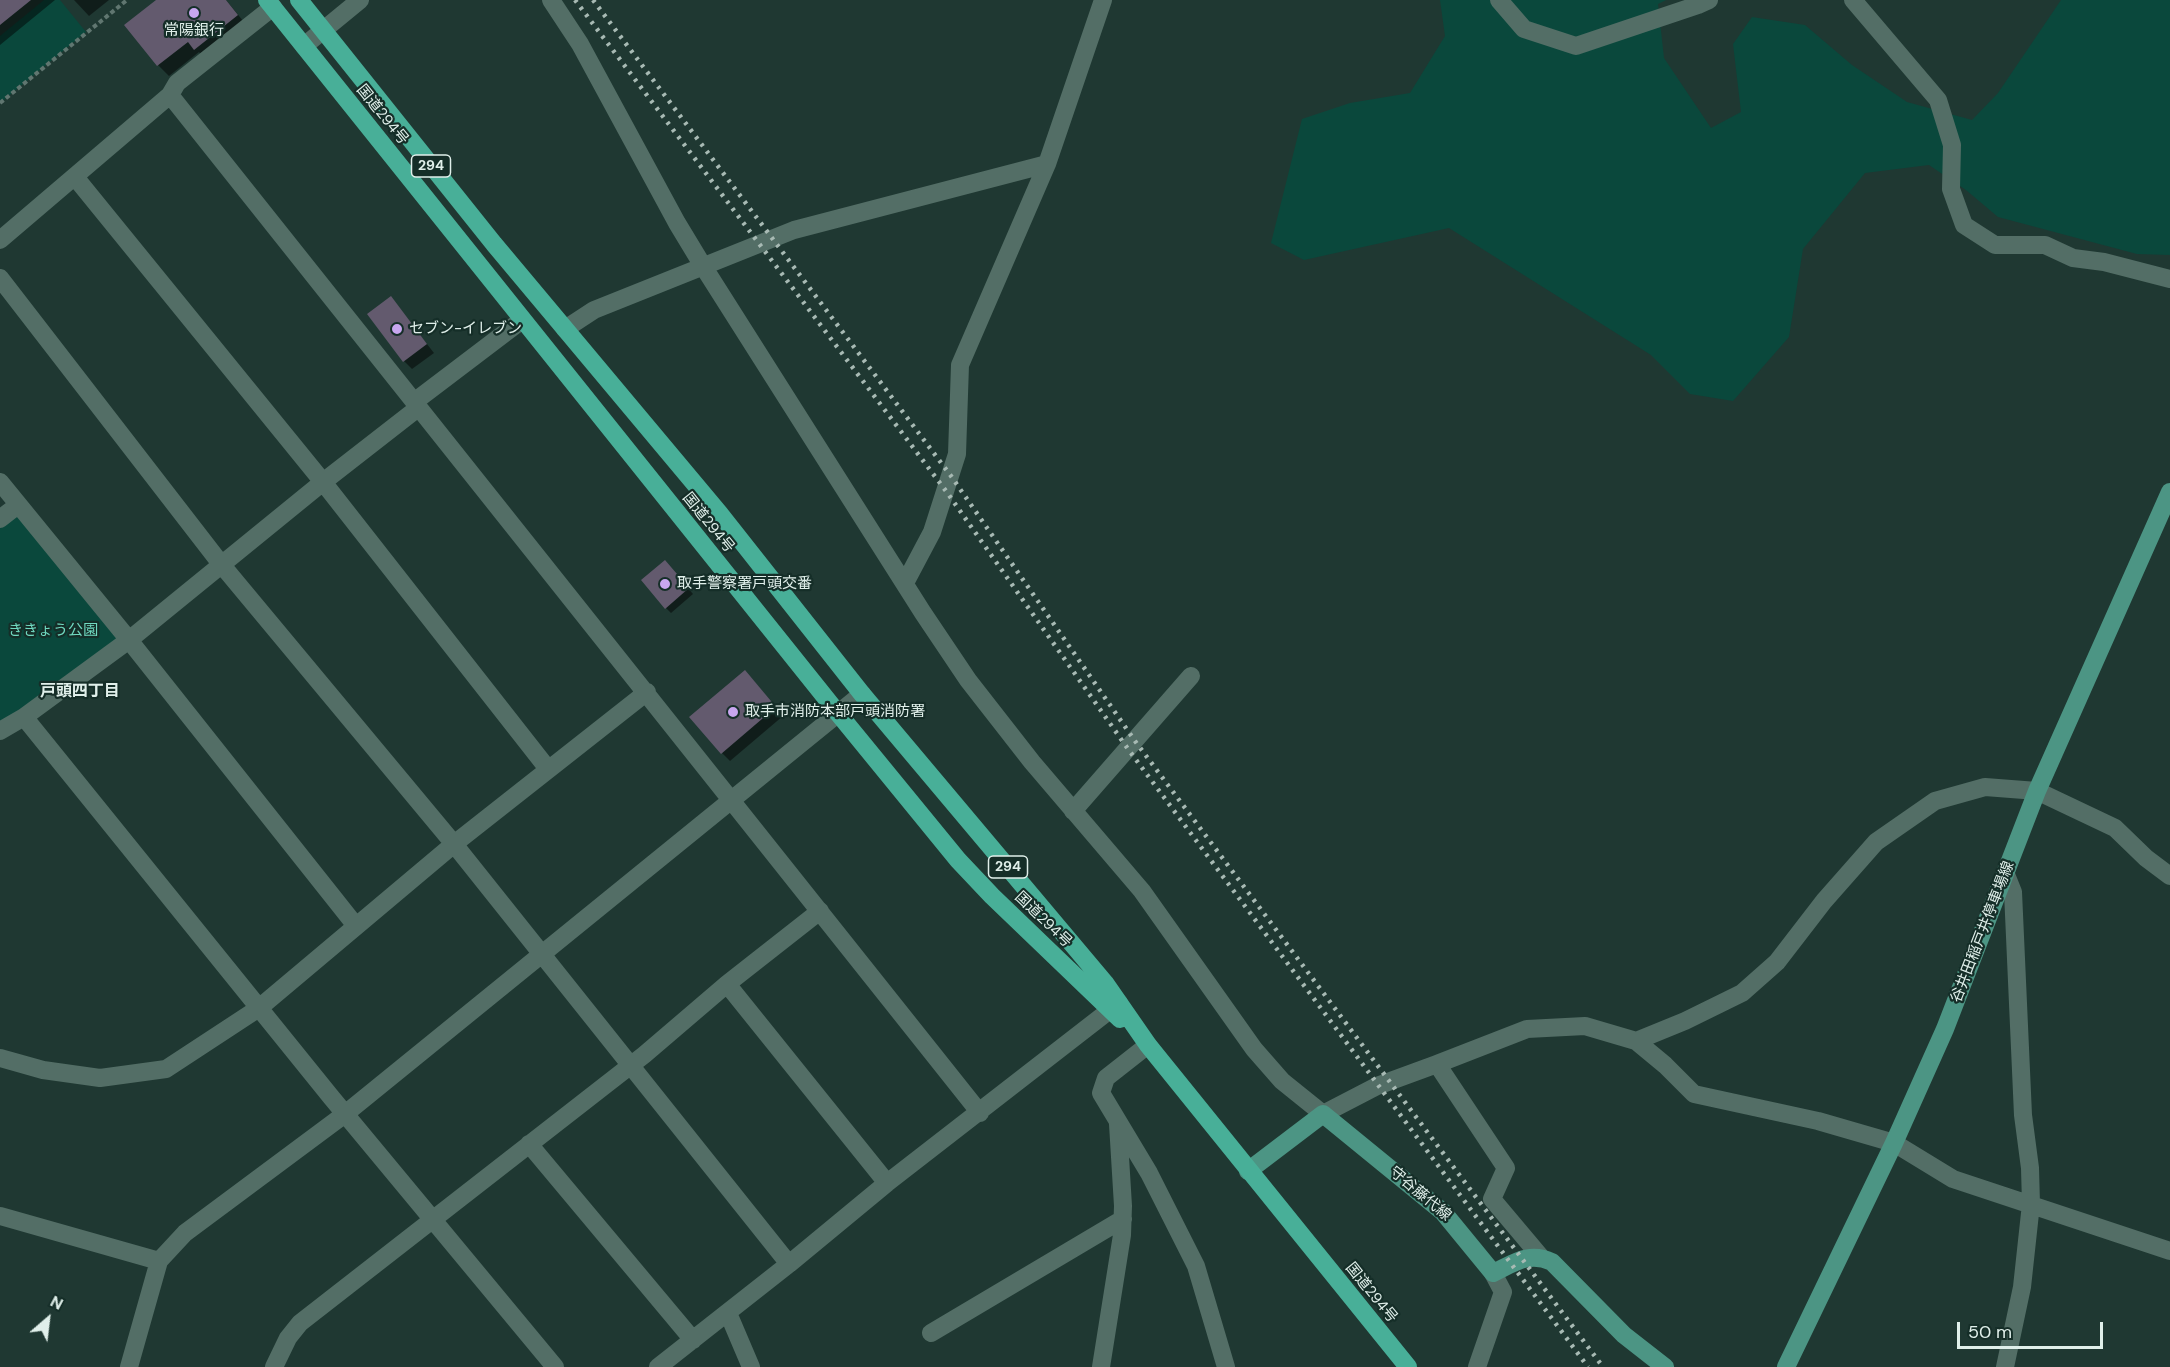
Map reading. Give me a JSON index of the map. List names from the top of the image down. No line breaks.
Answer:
{"streets":{"highway":["国道294号","294"],"main road":["谷井田稲戸井停車場線","守谷藤代線"]},"districts":["戸頭四丁目"],"parks":["ききょう公園"],"places":["常陽銀行","セブン-イレブン","取手警察署戸頭交番","取手市消防本部戸頭消防署"],"scale_bar":"50 m","north":"top right"}
